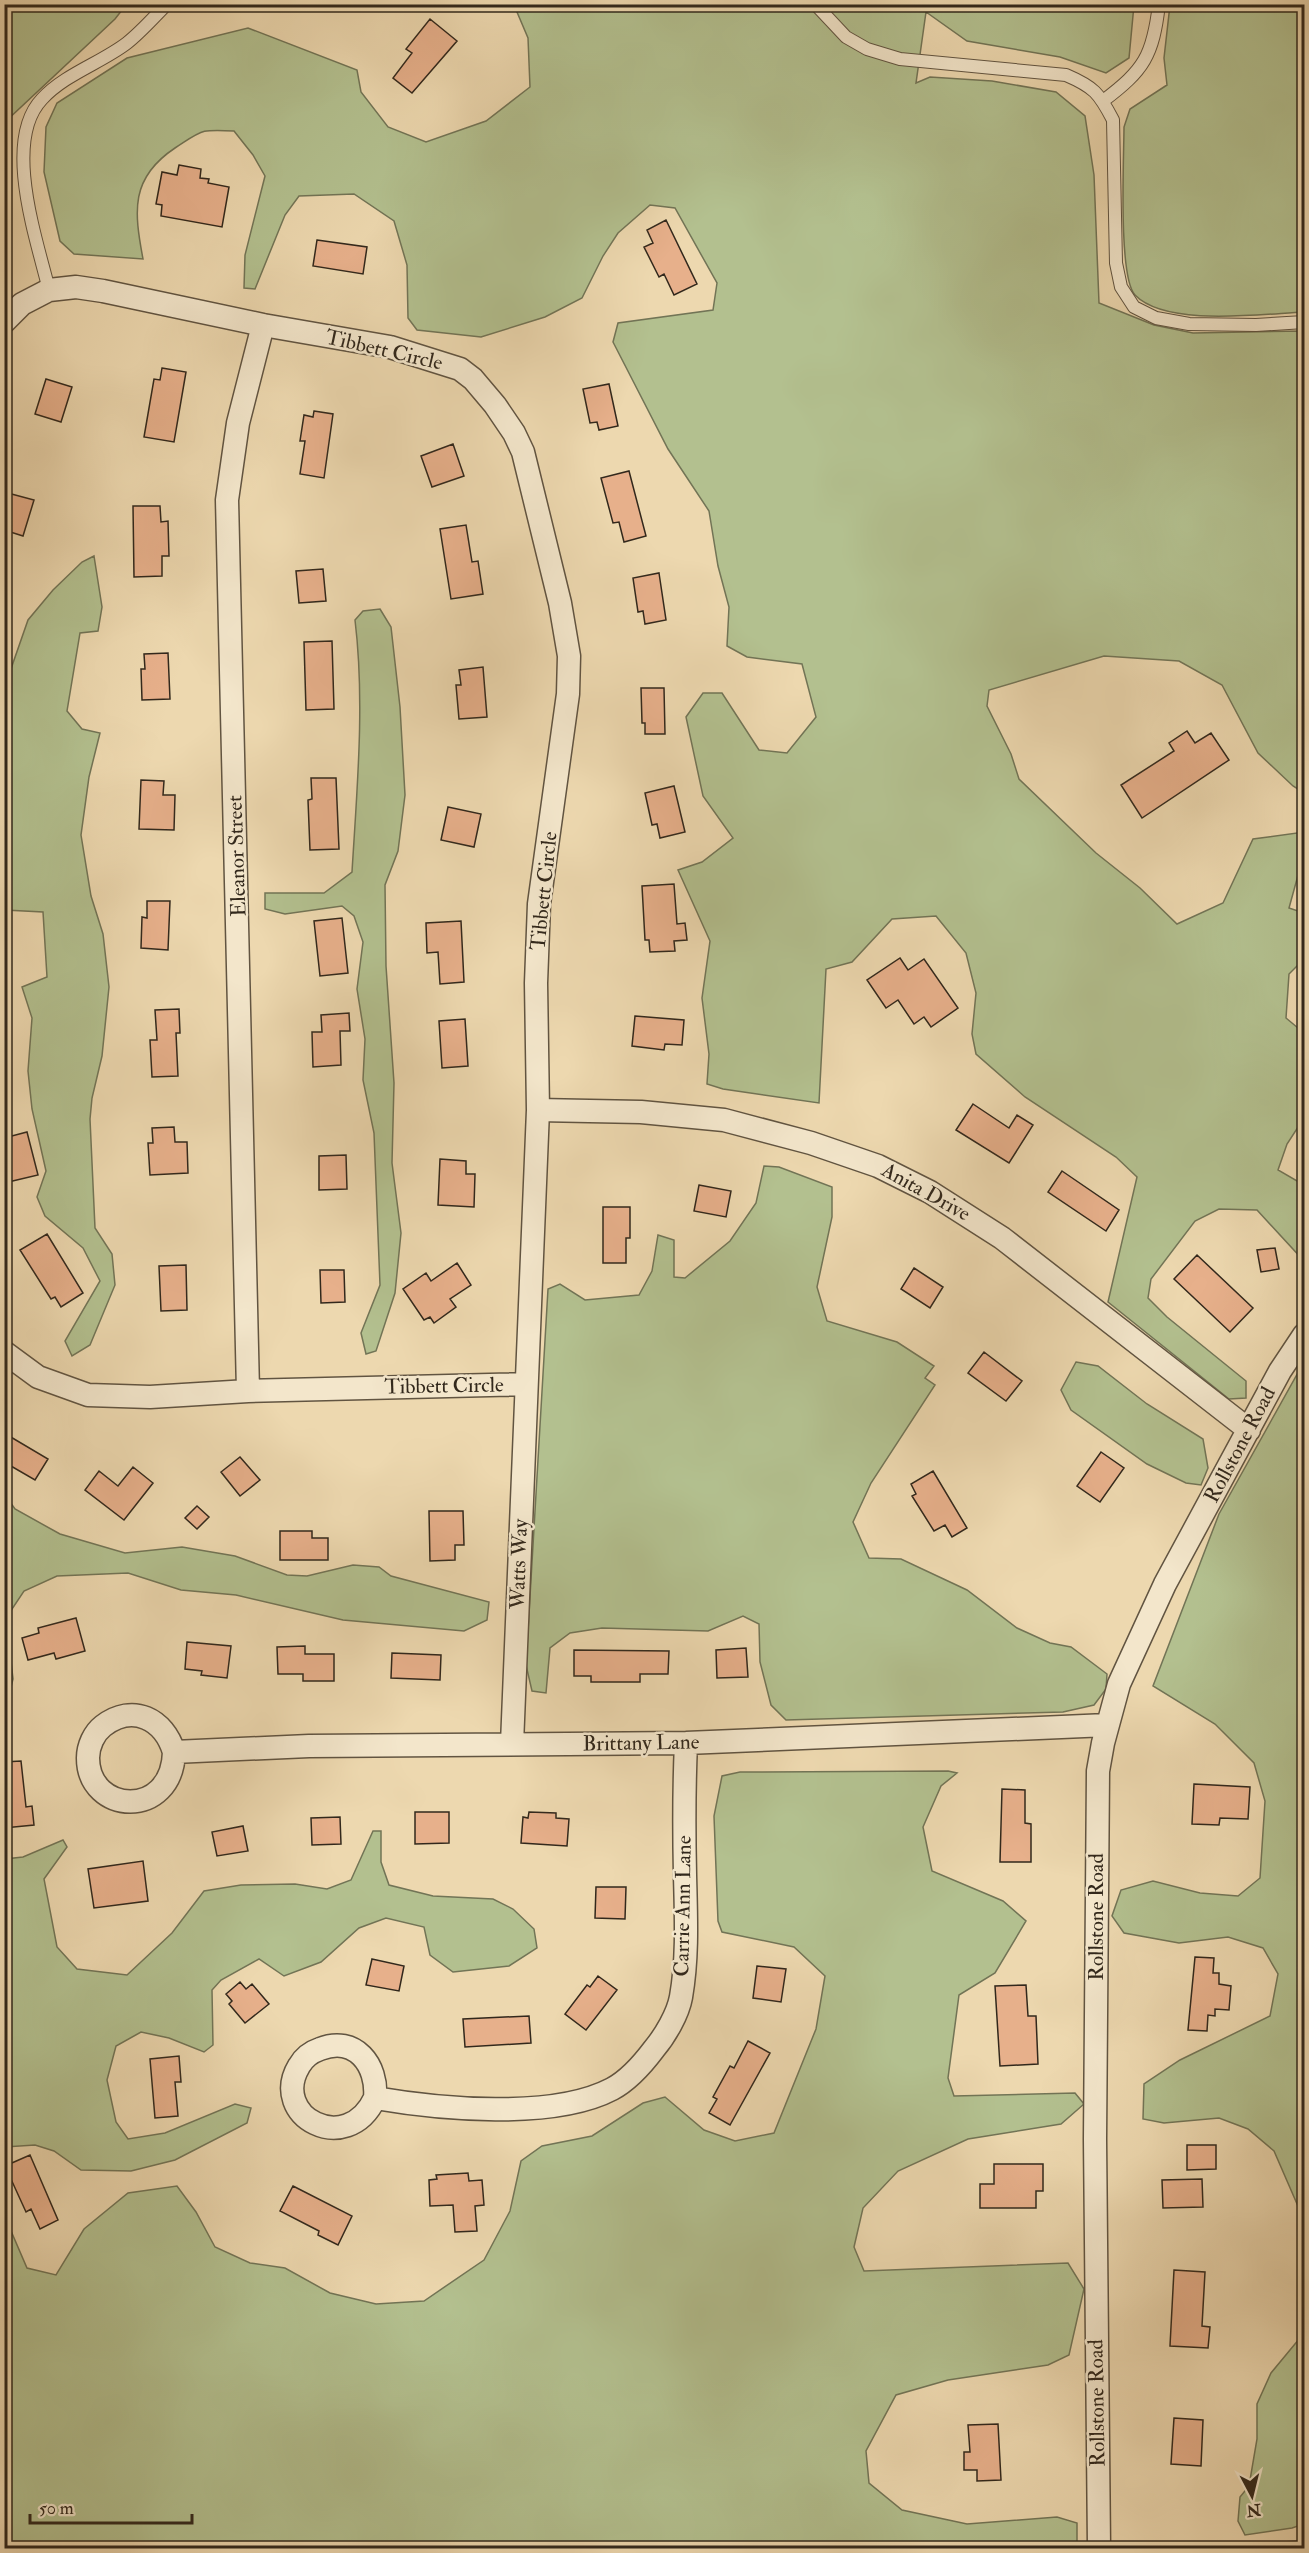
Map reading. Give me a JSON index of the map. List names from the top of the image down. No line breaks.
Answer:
{"streets":{"street":["Tibbett Circle","Eleanor Street","Anita Drive","Rollstone Road","Watts Way","Brittany Lane","Carrie Ann Lane"]},"crossings":[["Tibbett Circle","Eleanor Street"],["Tibbett Circle","Anita Drive"],["Tibbett Circle","Watts Way"],["Anita Drive","Rollstone Road"],["Rollstone Road","Brittany Lane"],["Watts Way","Brittany Lane"],["Brittany Lane","Carrie Ann Lane"]],"scale_bar":"50 m","north":"bottom"}
